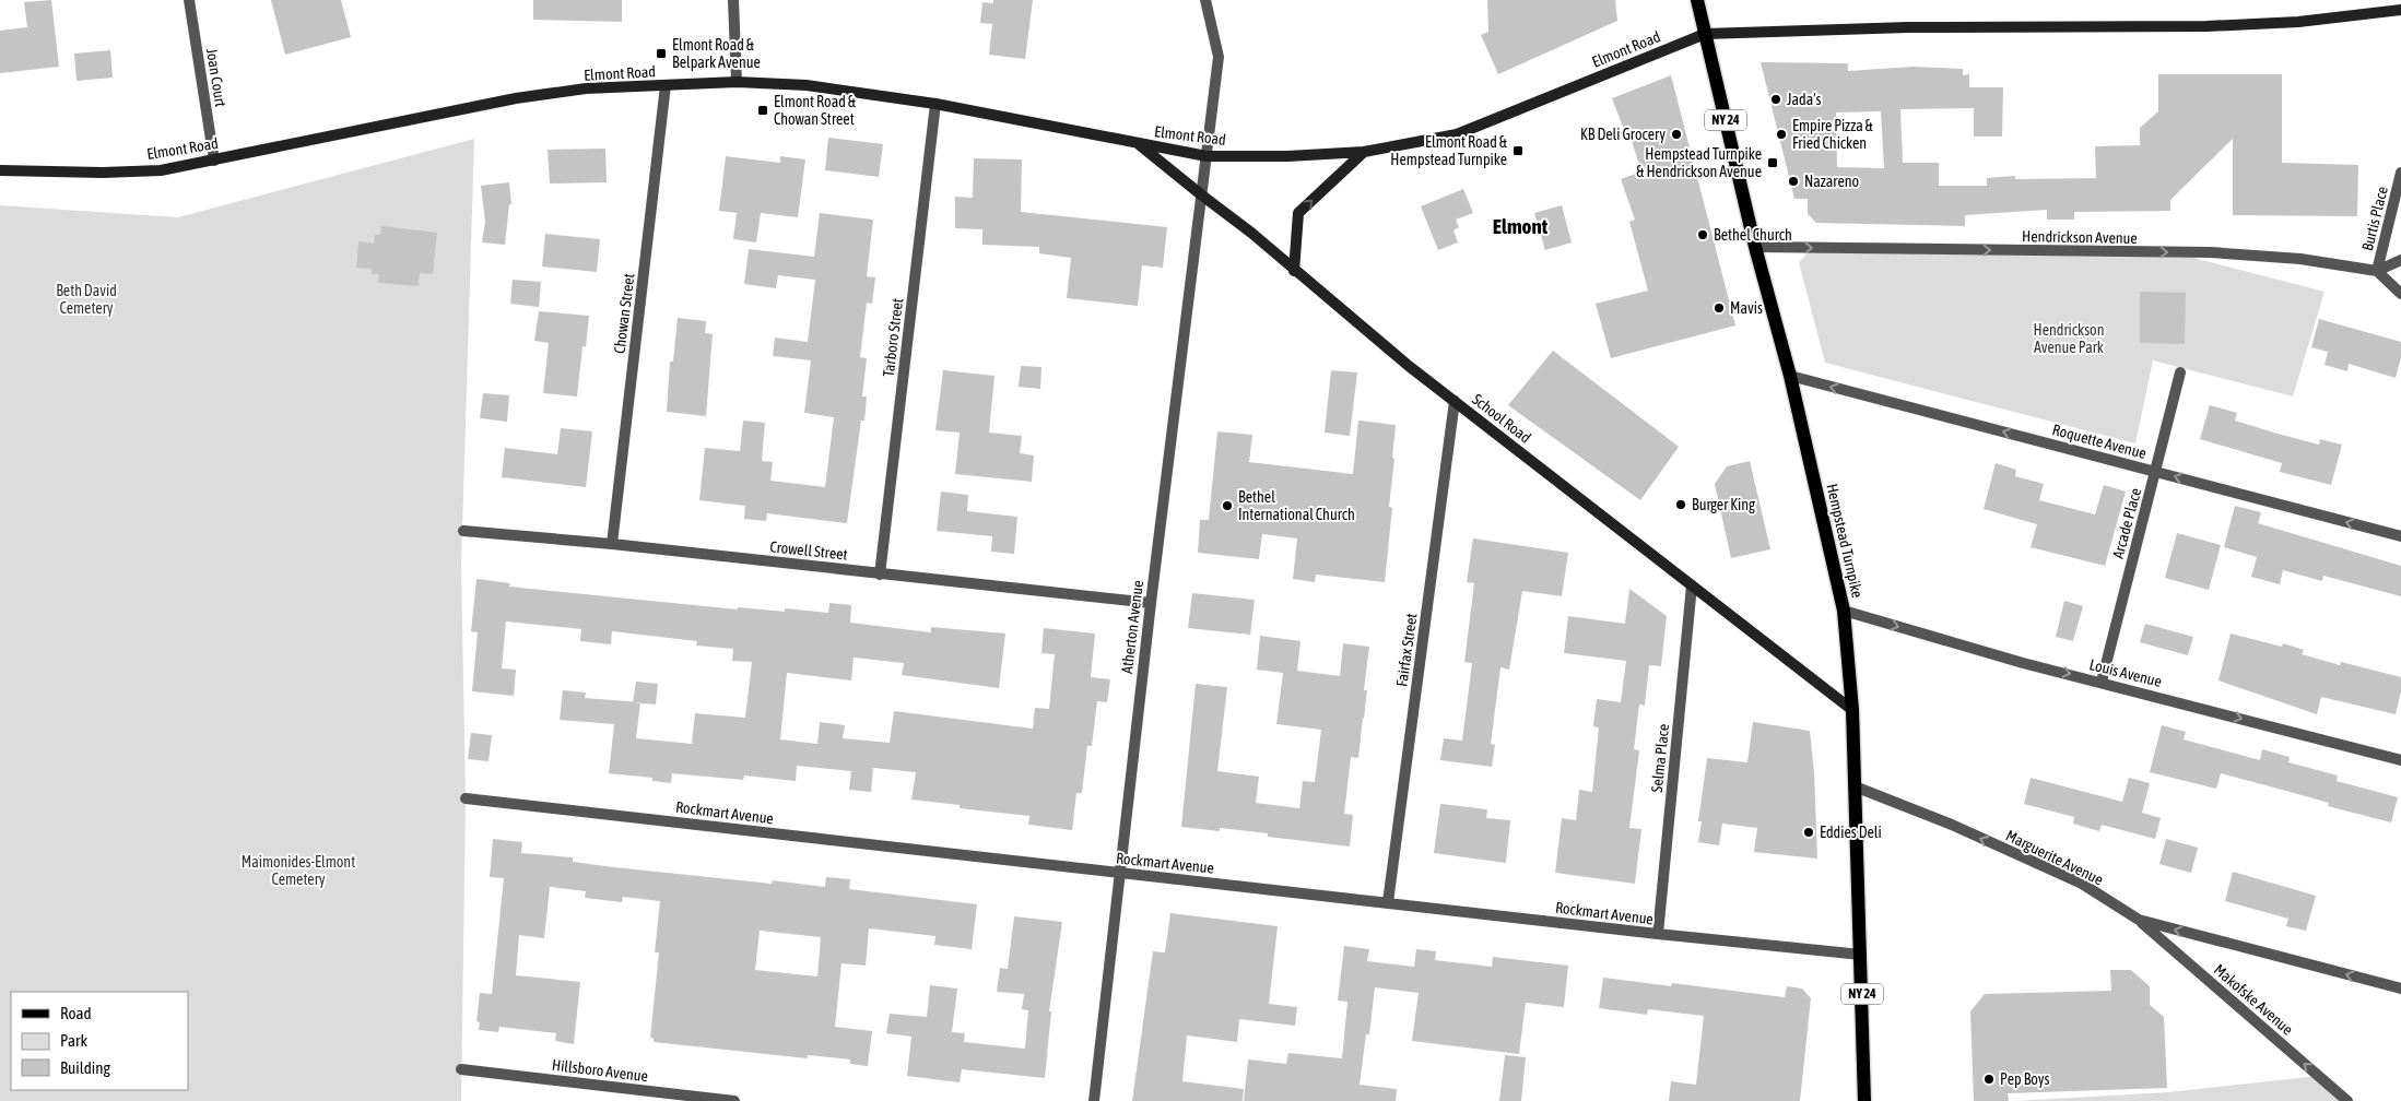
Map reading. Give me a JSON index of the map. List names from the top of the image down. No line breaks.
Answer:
{"streets":{"main road":["Elmont Road","NY 24","School Road","Hempstead Turnpike"],"street":["Joan Court","Burtis Place","Hendrickson Avenue","Chowan Street","Tarboro Street","Roquette Avenue","Arcade Place","Crowell Street","Atherton Avenue","Fairfax Street","Louis Avenue","Selma Place","Rockmart Avenue","Marguerite Avenue","Makofske Avenue","Hillsboro Avenue"]},"crossings":[["Elmont Road","Joan Court"],["Elmont Road","Chowan Street"],["Elmont Road","Tarboro Street"],["Elmont Road","School Road"],["Elmont Road","Hempstead Turnpike"],["Elmont Road","Atherton Avenue"],["Burtis Place","Hendrickson Avenue"],["Hendrickson Avenue","Hempstead Turnpike"],["Chowan Street","Crowell Street"],["Tarboro Street","Crowell Street"],["School Road","Hempstead Turnpike"],["School Road","Atherton Avenue"],["School Road","Fairfax Street"],["School Road","Selma Place"],["Roquette Avenue","Arcade Place"],["Roquette Avenue","Hempstead Turnpike"],["Arcade Place","Louis Avenue"],["Hempstead Turnpike","Louis Avenue"],["Hempstead Turnpike","Rockmart Avenue"],["Hempstead Turnpike","Marguerite Avenue"],["Crowell Street","Atherton Avenue"],["Atherton Avenue","Rockmart Avenue"],["Fairfax Street","Rockmart Avenue"],["Selma Place","Rockmart Avenue"],["Marguerite Avenue","Makofske Avenue"]],"one_way":["Hendrickson Avenue","Roquette Avenue","Louis Avenue","Marguerite Avenue","Makofske Avenue"],"districts":["Elmont"],"parks":["Beth David Cemetery","Hendrickson Avenue Park","Maimonides-Elmont Cemetery"],"places":{"transit":["Elmont Road & Belpark Avenue","Elmont Road & Chowan Street","Elmont Road & Hempstead Turnpike","Hempstead Turnpike & Hendrickson Avenue"],"other":["Jada’s","KB Deli Grocery","Empire Pizza & Fried Chicken","Nazareno","Bethel Church","Mavis","Burger King","Bethel International Church","Eddies Deli","Pep Boys"]},"legend":["Road","Park","Building"]}
